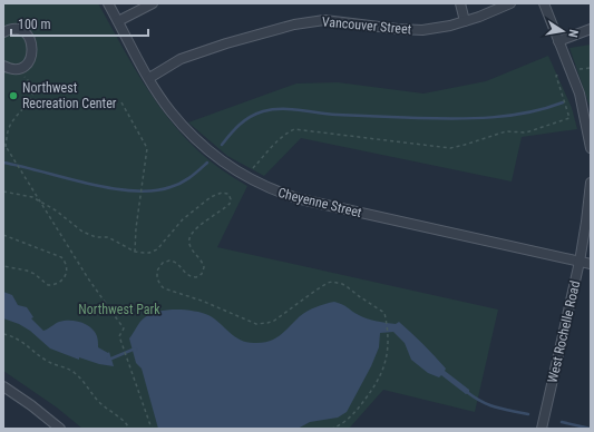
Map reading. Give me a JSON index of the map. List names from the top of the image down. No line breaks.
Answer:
{"streets":{"street":["Vancouver Street","Cheyenne Street","West Rochelle Road"]},"crossings":[["Vancouver Street","Cheyenne Street"],["Cheyenne Street","West Rochelle Road"]],"parks":["Northwest Park"],"places":["Northwest Recreation Center"],"scale_bar":"100 m","north":"right"}
